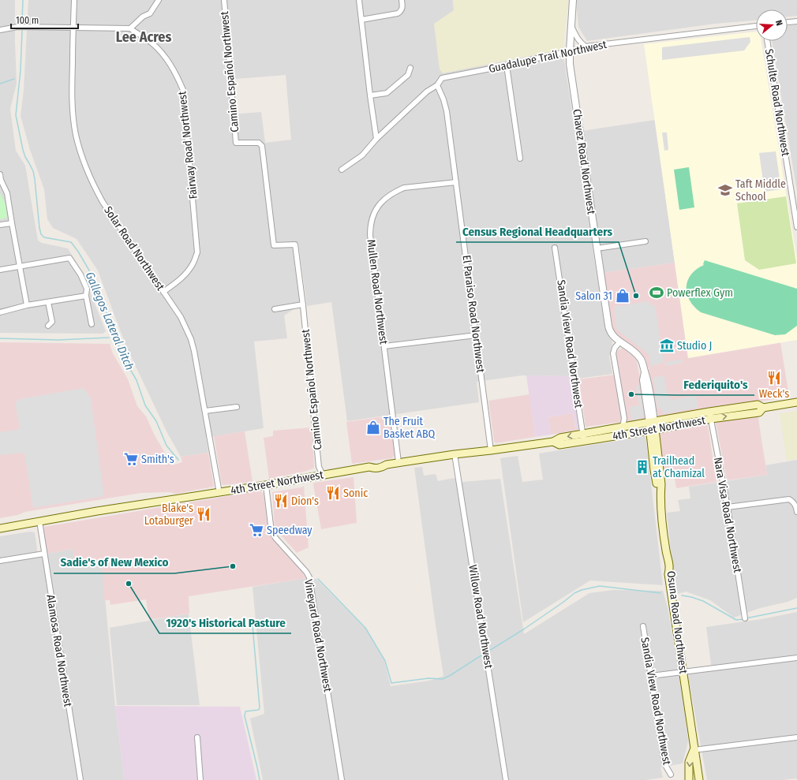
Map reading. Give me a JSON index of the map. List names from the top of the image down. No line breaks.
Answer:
{"streets":{"main road":["4th Street Northwest","Osuna Road Northwest"],"street":["Guadalupe Trail Northwest","Camino Español Northwest","Schulte Road Northwest","Fairway Road Northwest","Chavez Road Northwest","Solar Road Northwest","Mullen Road Northwest","El Paraiso Road Northwest","Sandia View Road Northwest","Nara Visa Road Northwest","Willow Road Northwest","Vineyard Road Northwest","Alamosa Road Northwest"]},"crossings":[["Guadalupe Trail Northwest","Chavez Road Northwest"],["Guadalupe Trail Northwest","El Paraiso Road Northwest"],["Camino Español Northwest","4th Street Northwest"],["Fairway Road Northwest","Solar Road Northwest"],["Solar Road Northwest","4th Street Northwest"],["Mullen Road Northwest","El Paraiso Road Northwest"],["Mullen Road Northwest","4th Street Northwest"],["El Paraiso Road Northwest","4th Street Northwest"],["Sandia View Road Northwest","4th Street Northwest"],["4th Street Northwest","Nara Visa Road Northwest"],["4th Street Northwest","Willow Road Northwest"],["4th Street Northwest","Osuna Road Northwest"],["4th Street Northwest","Vineyard Road Northwest"],["4th Street Northwest","Alamosa Road Northwest"]],"districts":["Lee Acres"],"water":["Gallegos Lateral Ditch"],"places":{"school or university":["Taft Middle School"],"sports":["Powerflex Gym"],"shop":["Salon 31","The Fruit Basket ABQ"],"other":["Census Regional Headquarters","Federiquito's","Sadie's of New Mexico","1920's Historical Pasture"],"museum":["Studio J"],"restaurant":["Weck's","Sonic","Dion's","Blake's Lotaburger"],"supermarket":["Smith's","Speedway"],"building":["Trailhead at Chamizal"]},"scale_bar":"100 m","north":"right"}
